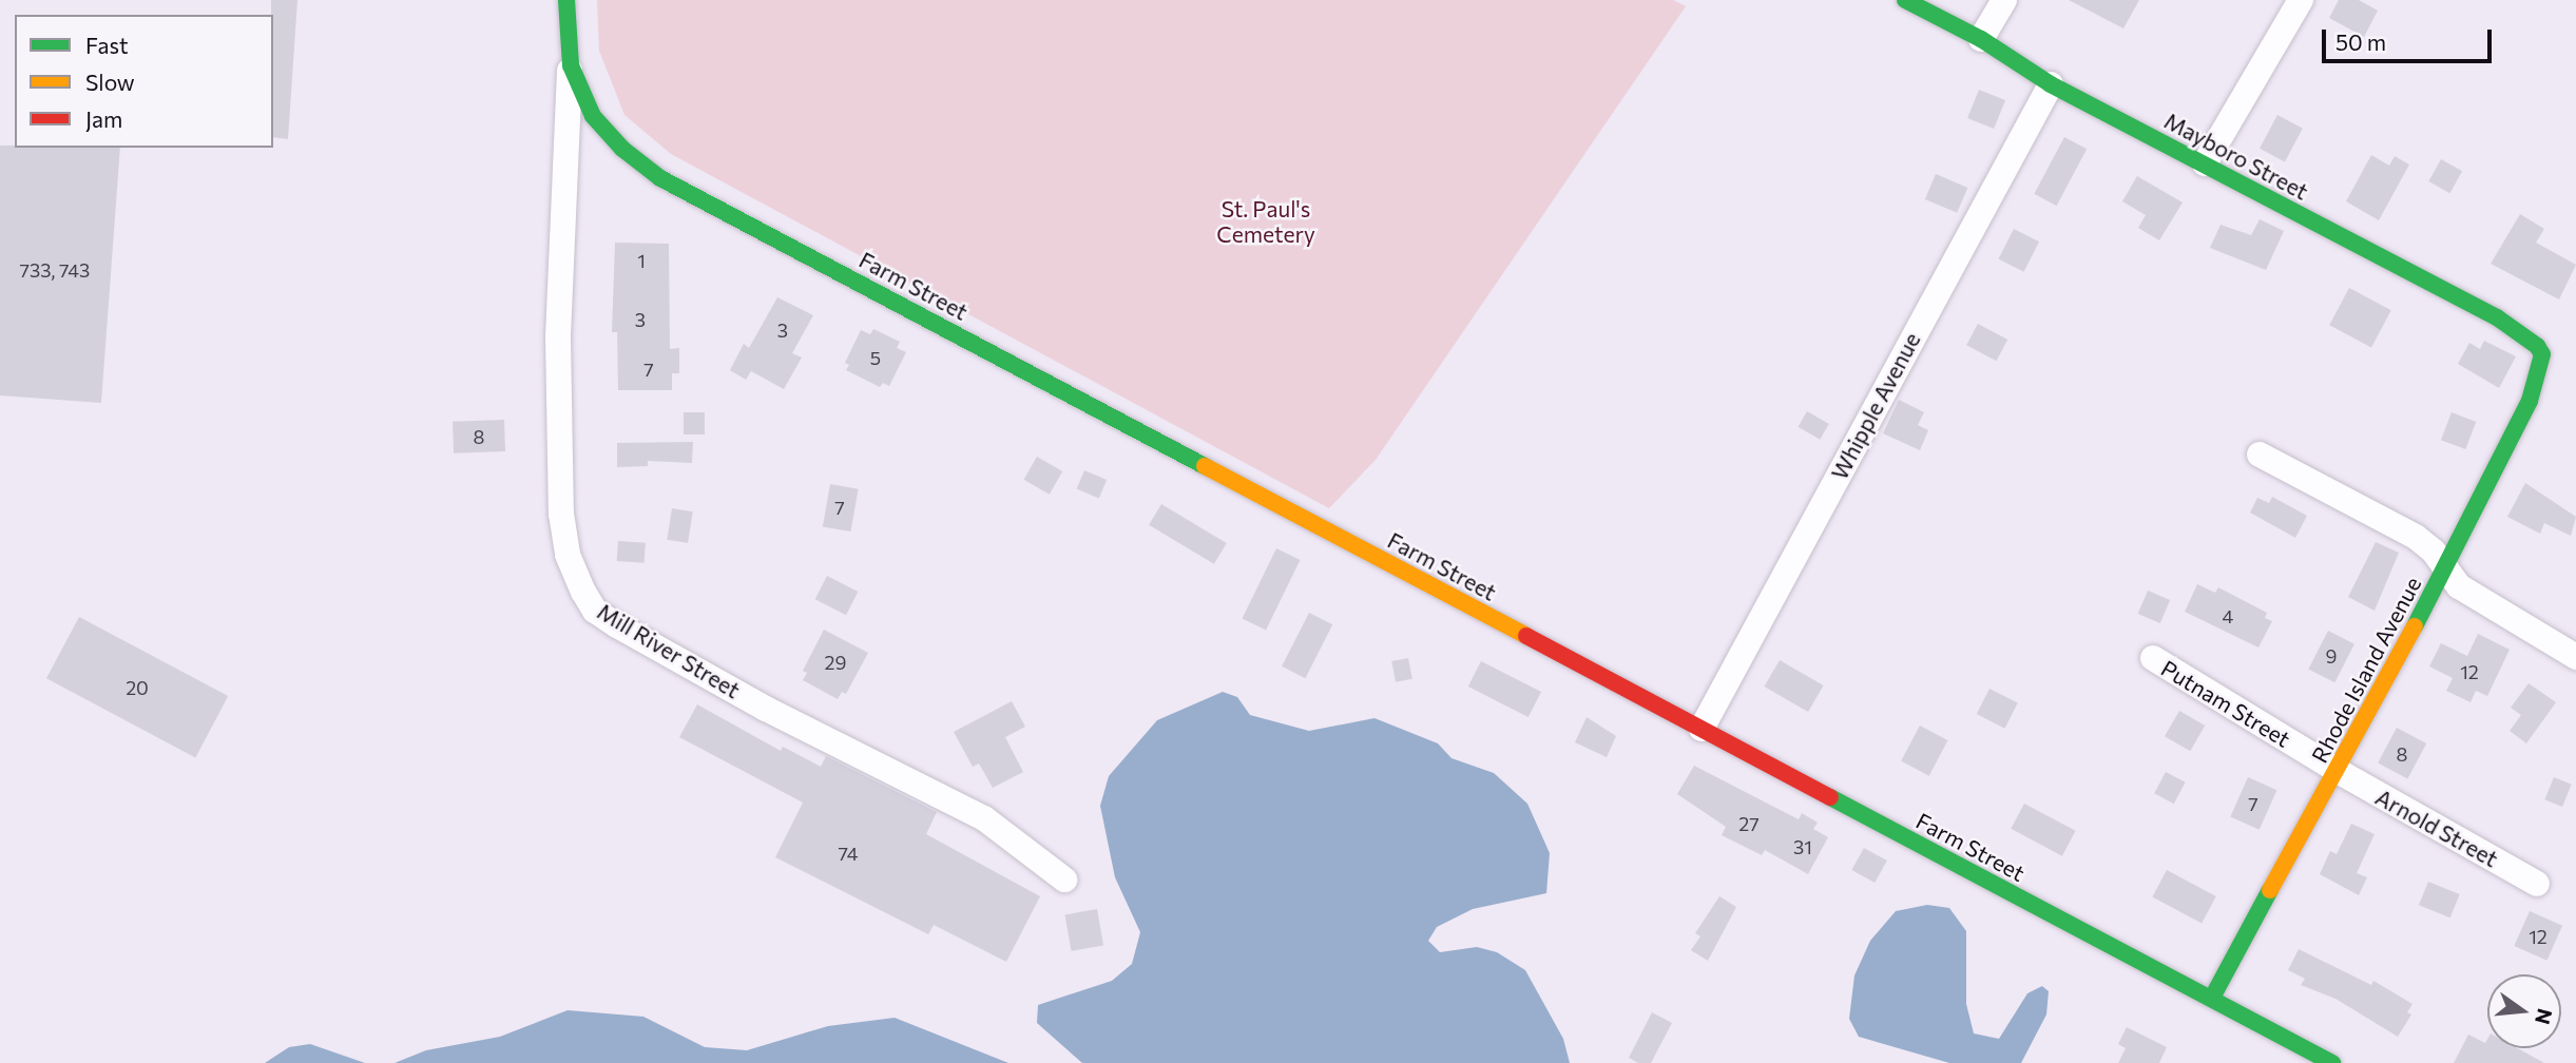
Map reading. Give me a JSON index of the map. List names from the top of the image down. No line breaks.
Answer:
{"streets":{"street":["Mayboro Street","Farm Street","Whipple Avenue","Mill River Street","Rhode Island Avenue","Putnam Street","Arnold Street"]},"crossings":[["Mayboro Street","Whipple Avenue"],["Mayboro Street","Rhode Island Avenue"],["Farm Street","Whipple Avenue"],["Farm Street","Mill River Street"],["Farm Street","Rhode Island Avenue"],["Rhode Island Avenue","Putnam Street"],["Rhode Island Avenue","Arnold Street"],["Putnam Street","Arnold Street"]],"parks":["St. Paul's Cemetery"],"house_numbers":["1","733, 743","3","3","5","7","8","7","4","9","29","12","20","8","7","27","31","74","12"],"legend":["Fast","Slow","Jam"],"scale_bar":"50 m","north":"right"}
